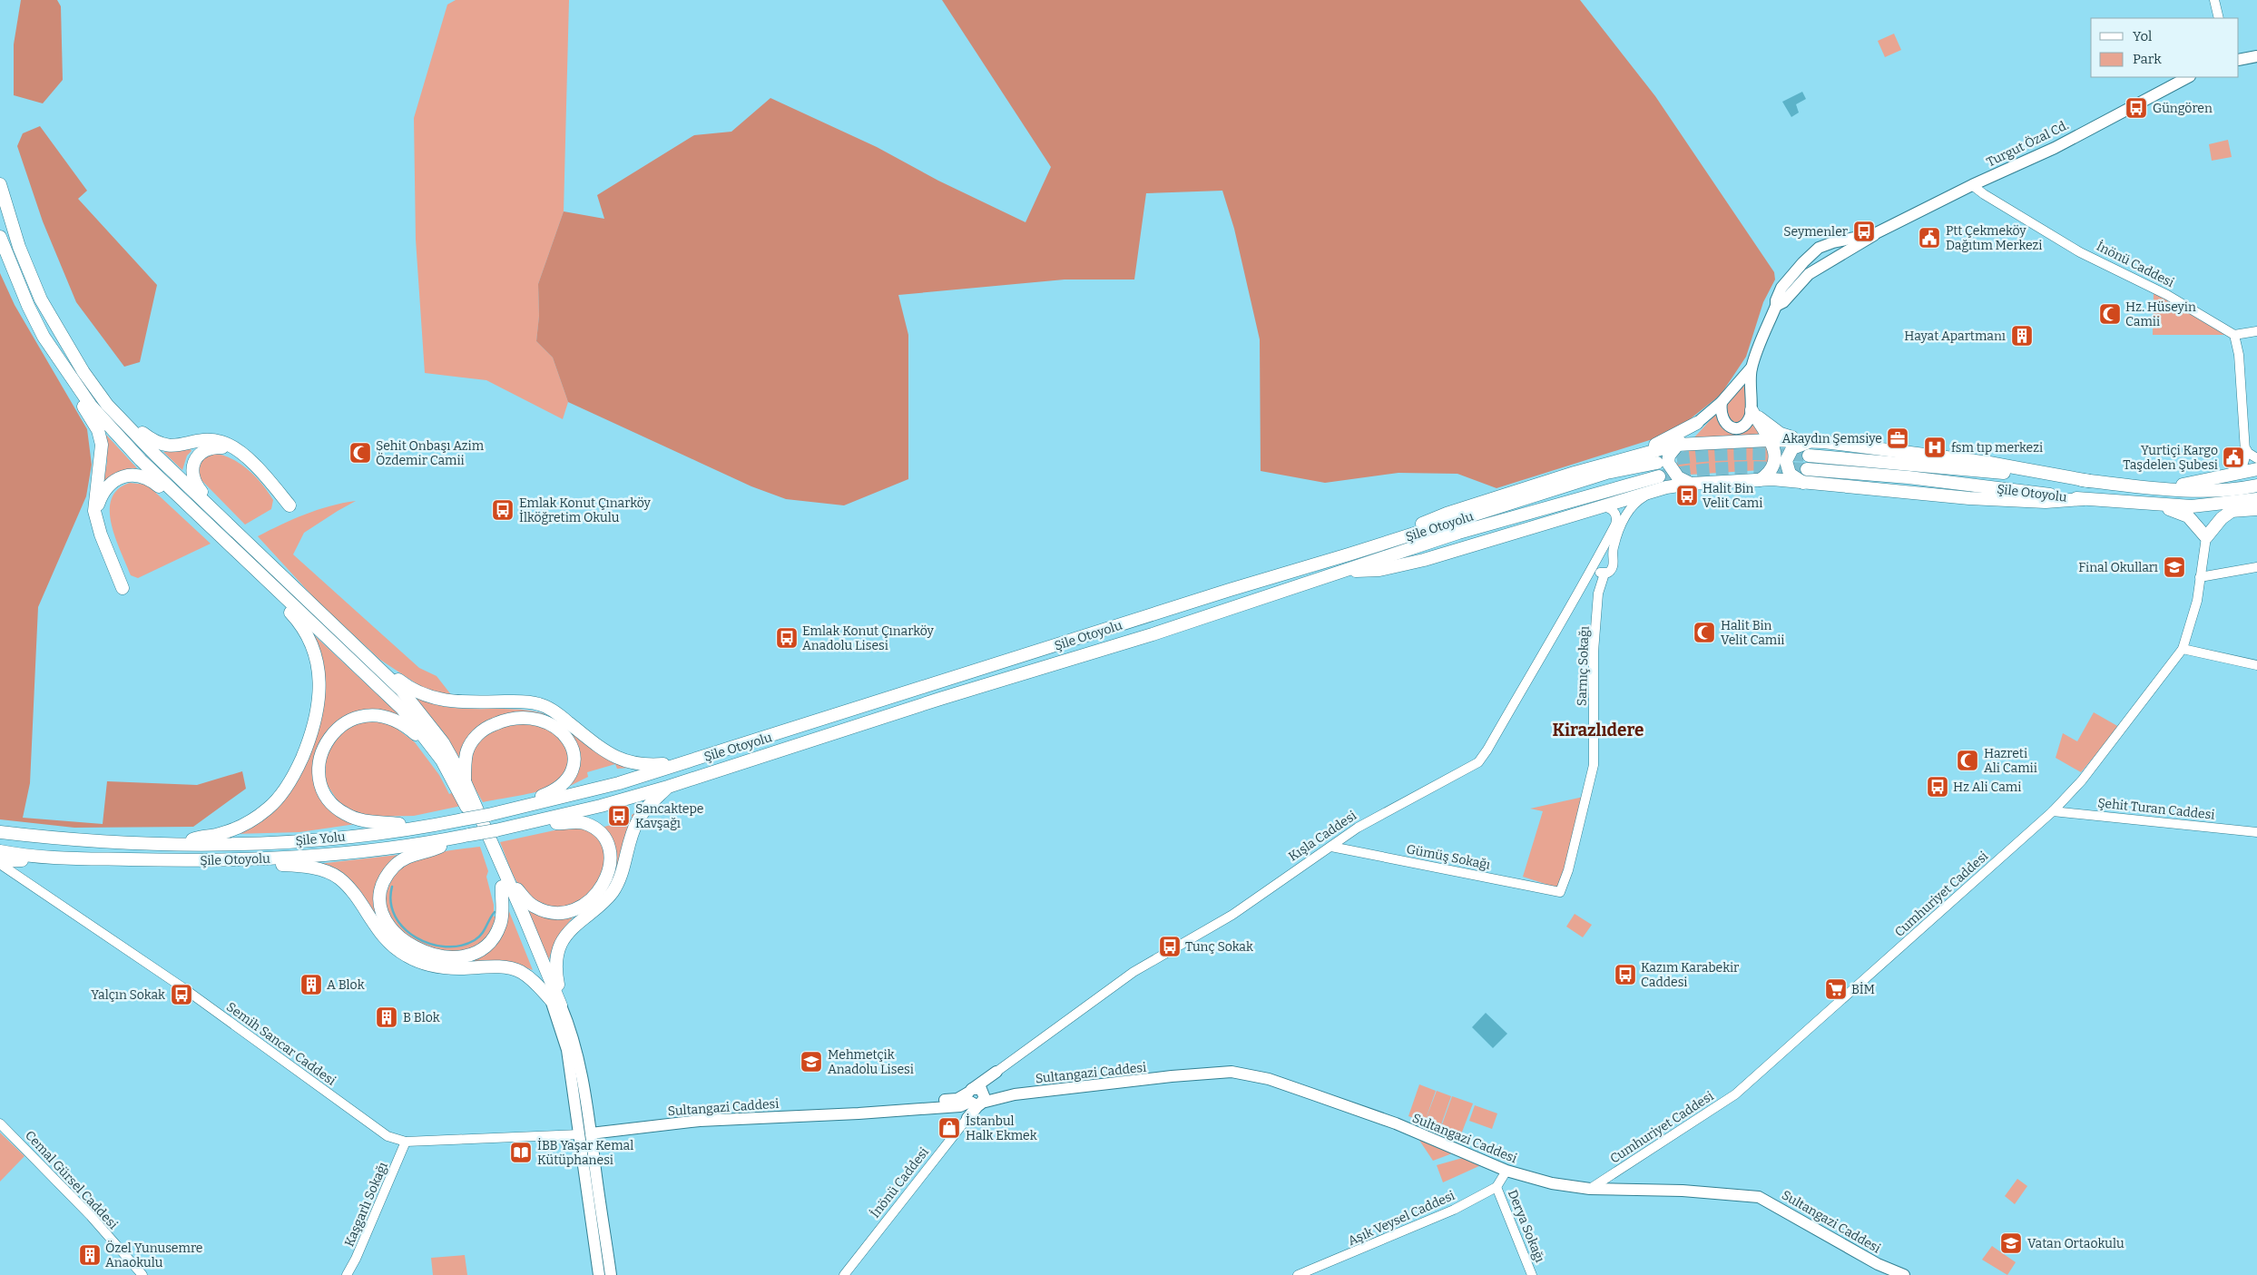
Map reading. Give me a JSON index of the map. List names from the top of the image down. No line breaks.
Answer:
{"streets":{"highway":["Şile Otoyolu","Şile Yolu"],"main road":["Turgut Özal Cd.","Kışla Caddesi","Sultangazi Caddesi"],"street":["İnönü Caddesi","Sarnıç Sokağı","Şehit Turan Caddesi","Gümüş Sokağı","Cumhuriyet Caddesi","Semih Sancar Caddesi","Cemal Gürsel Caddesi","Kaşgarlı Sokağı","Aşık Veysel Caddesi","Derya Sokağı"]},"crossings":[["Turgut Özal Cd.","İnönü Caddesi"],["Şile Otoyolu","Şile Yolu"],["Sarnıç Sokağı","Kışla Caddesi"],["Sarnıç Sokağı","Gümüş Sokağı"],["Şehit Turan Caddesi","Cumhuriyet Caddesi"],["Kışla Caddesi","Gümüş Sokağı"],["Kışla Caddesi","Sultangazi Caddesi"],["Cumhuriyet Caddesi","Sultangazi Caddesi"],["Semih Sancar Caddesi","Sultangazi Caddesi"],["Semih Sancar Caddesi","Kaşgarlı Sokağı"],["Aşık Veysel Caddesi","Derya Sokağı"]],"districts":["Kirazlıdere"],"places":{"bus stop":["Güngören","Seymenler","Halit Bin Velit Cami","Emlak Konut Çınarköy İlköğretim Okulu","Emlak Konut Çınarköy Anadolu Lisesi","Hz Ali Cami","Sancaktepe Kavşağı","Tunç Sokak","Kazım Karabekir Caddesi","Yalçın Sokak"],"public building":["Ptt Çekmeköy Dağıtım Merkezi","Yurtiçi Kargo Taşdelen Şubesi"],"mosque":["Hz. Hüseyin Camii","Şehit Onbaşı Azim Özdemir Camii","Halit Bin Velit Camii","Hazreti Ali Camii"],"building":["Hayat Apartmanı","A Blok","B Blok","Özel Yunusemre Anaokulu"],"office":["Akaydın Şemsiye"],"hospital":["fsm tıp merkezi"],"school or university":["Final Okulları","Mehmetçik Anadolu Lisesi","Vatan Ortaokulu"],"supermarket":["BİM"],"shop":["İstanbul Halk Ekmek"],"library":["İBB Yaşar Kemal Kütüphanesi"]},"legend":["Yol","Park"]}
